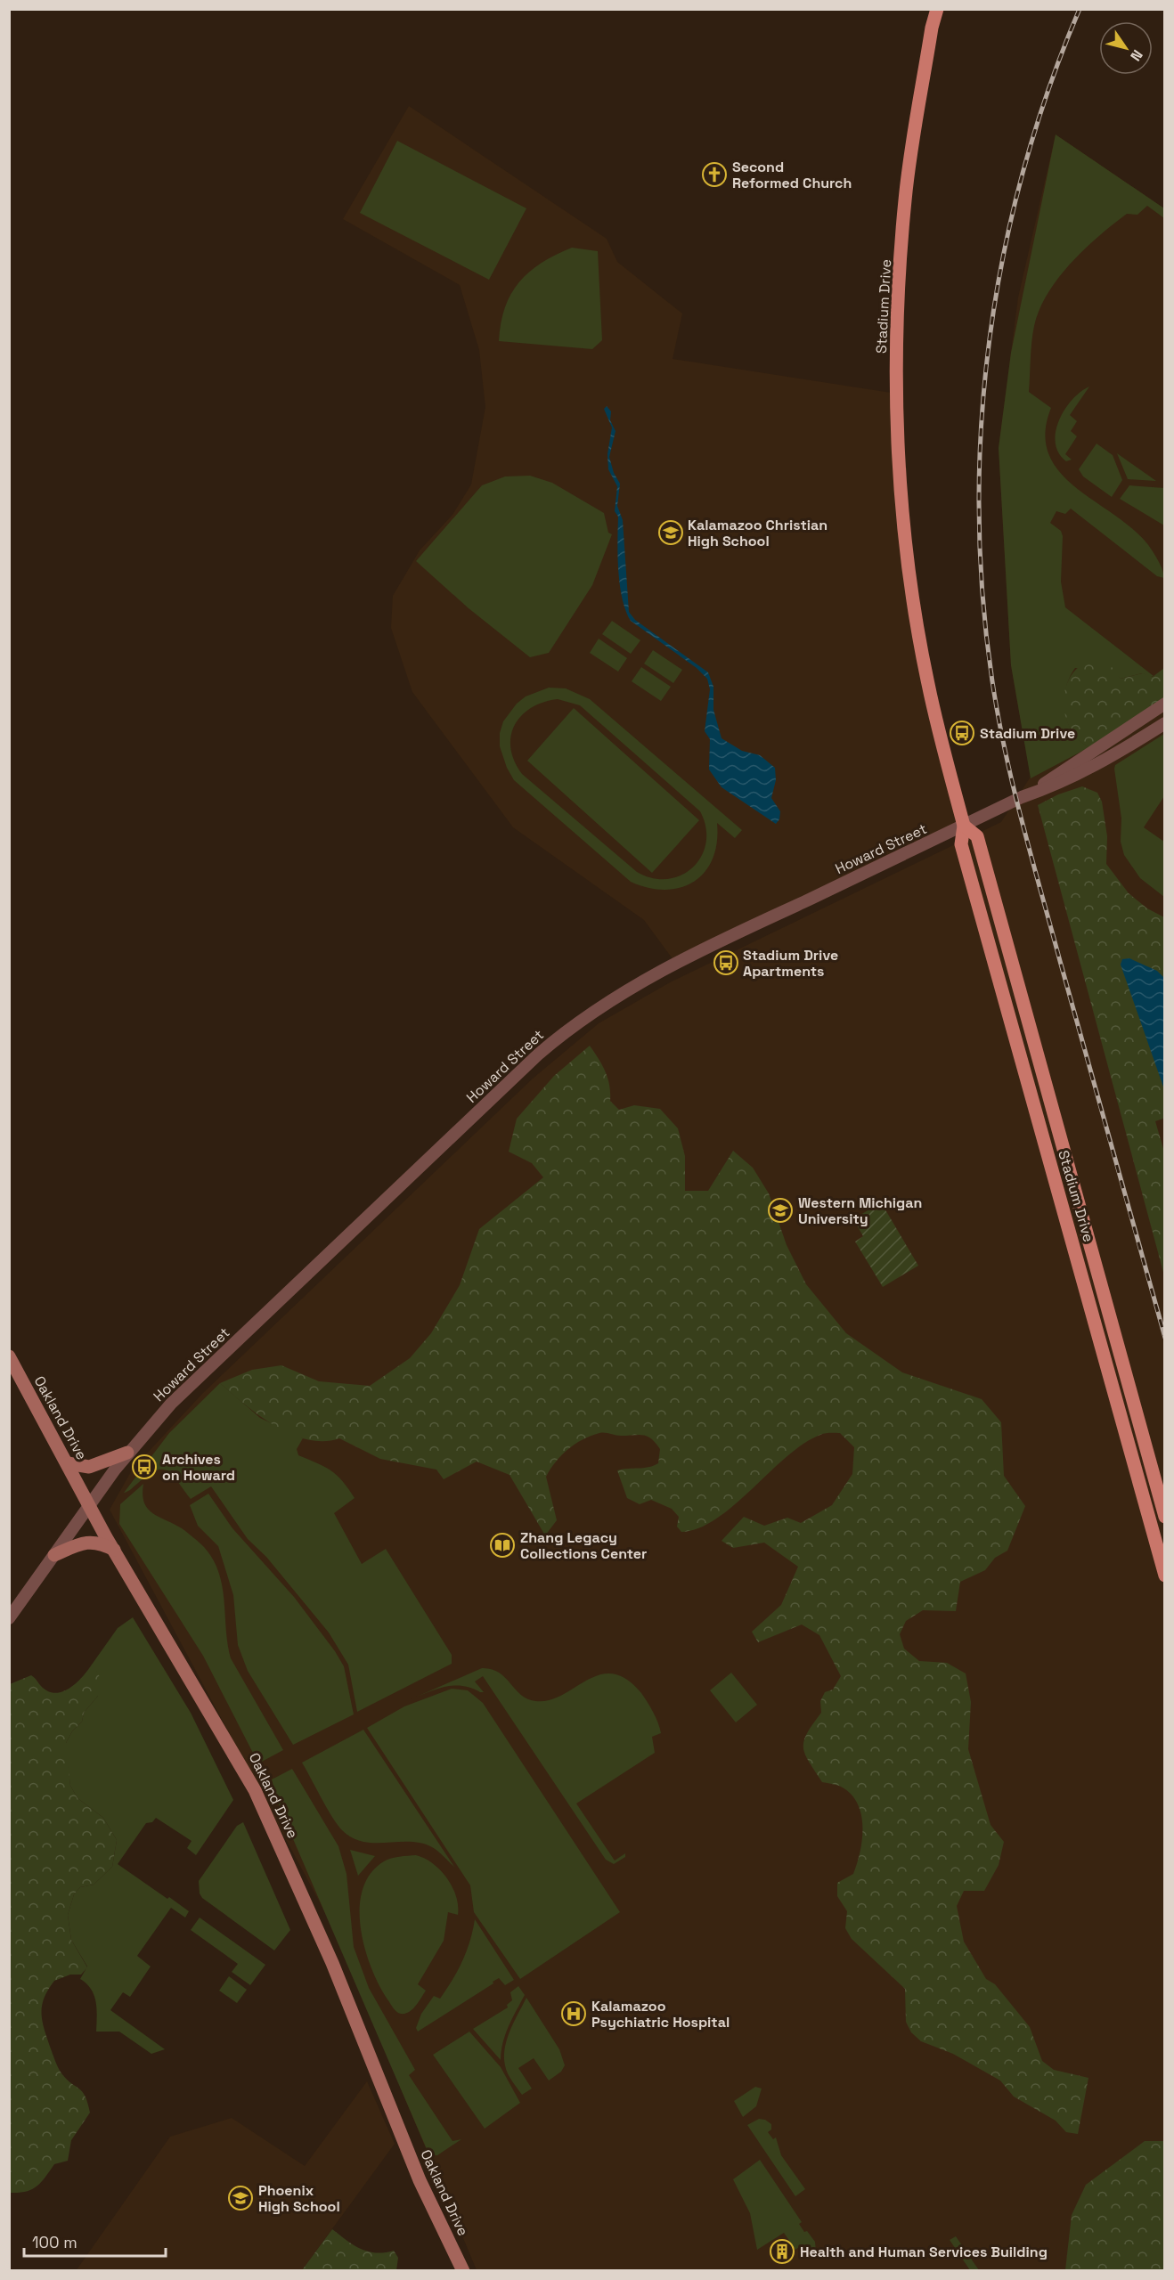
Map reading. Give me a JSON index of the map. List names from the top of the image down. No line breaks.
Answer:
{"streets":{"main road":["Stadium Drive","Oakland Drive"],"street":["Howard Street"]},"crossings":[["Stadium Drive","Howard Street"],["Howard Street","Oakland Drive"]],"places":{"church":["Second Reformed Church"],"school or university":["Kalamazoo Christian High School","Western Michigan University","Phoenix High School"],"bus stop":["Stadium Drive","Stadium Drive Apartments","Archives on Howard"],"library":["Zhang Legacy Collections Center"],"hospital":["Kalamazoo Psychiatric Hospital"],"building":["Health and Human Services Building"]},"scale_bar":"100 m","north":"bottom right"}
